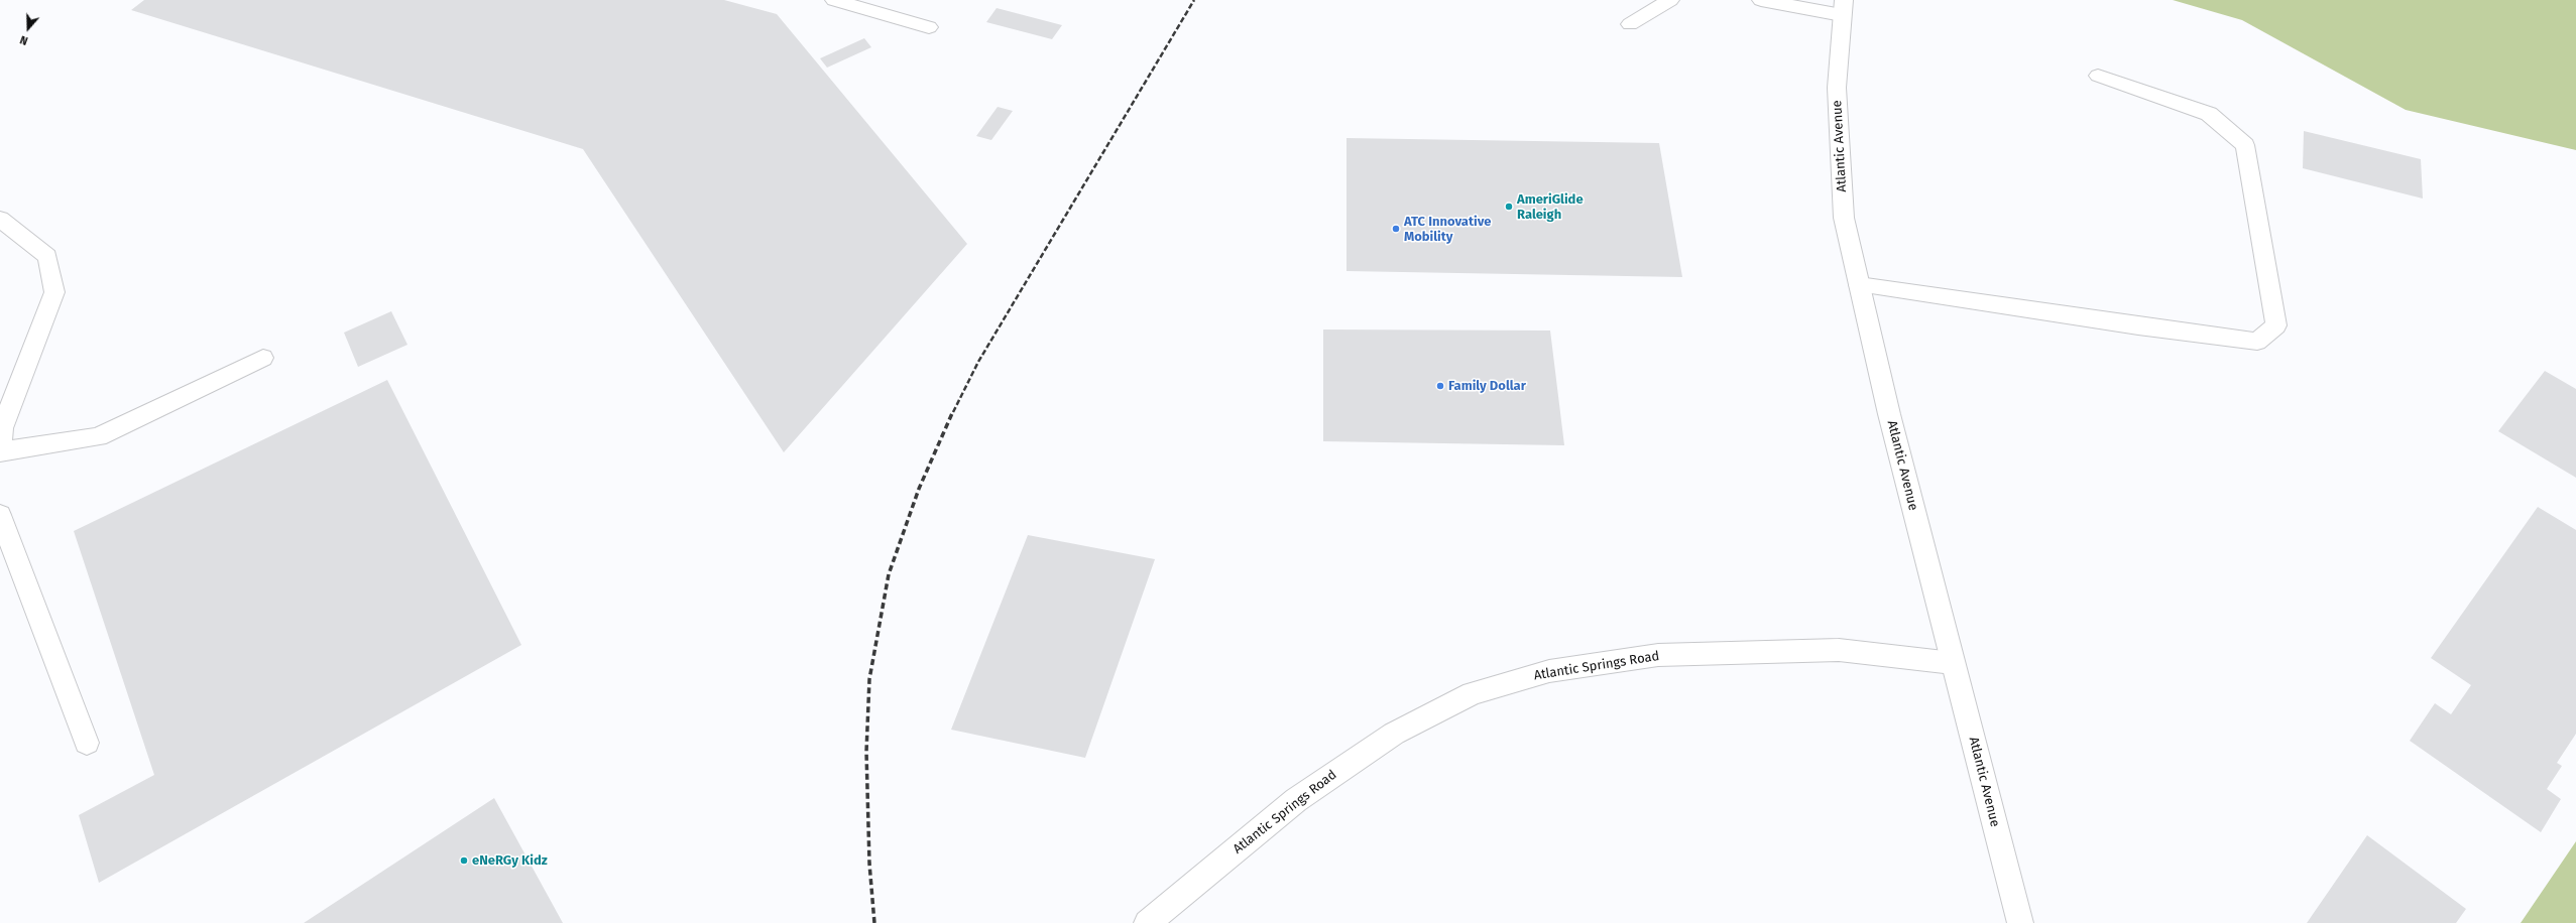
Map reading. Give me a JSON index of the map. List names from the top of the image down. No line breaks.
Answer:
{"streets":{"main road":["Atlantic Avenue","Atlantic Springs Road"]},"crossings":[["Atlantic Avenue","Atlantic Springs Road"]],"places":["AmeriGlide Raleigh","ATC Innovative Mobility","Family Dollar","eNeRGy Kidz"],"north":"bottom"}
